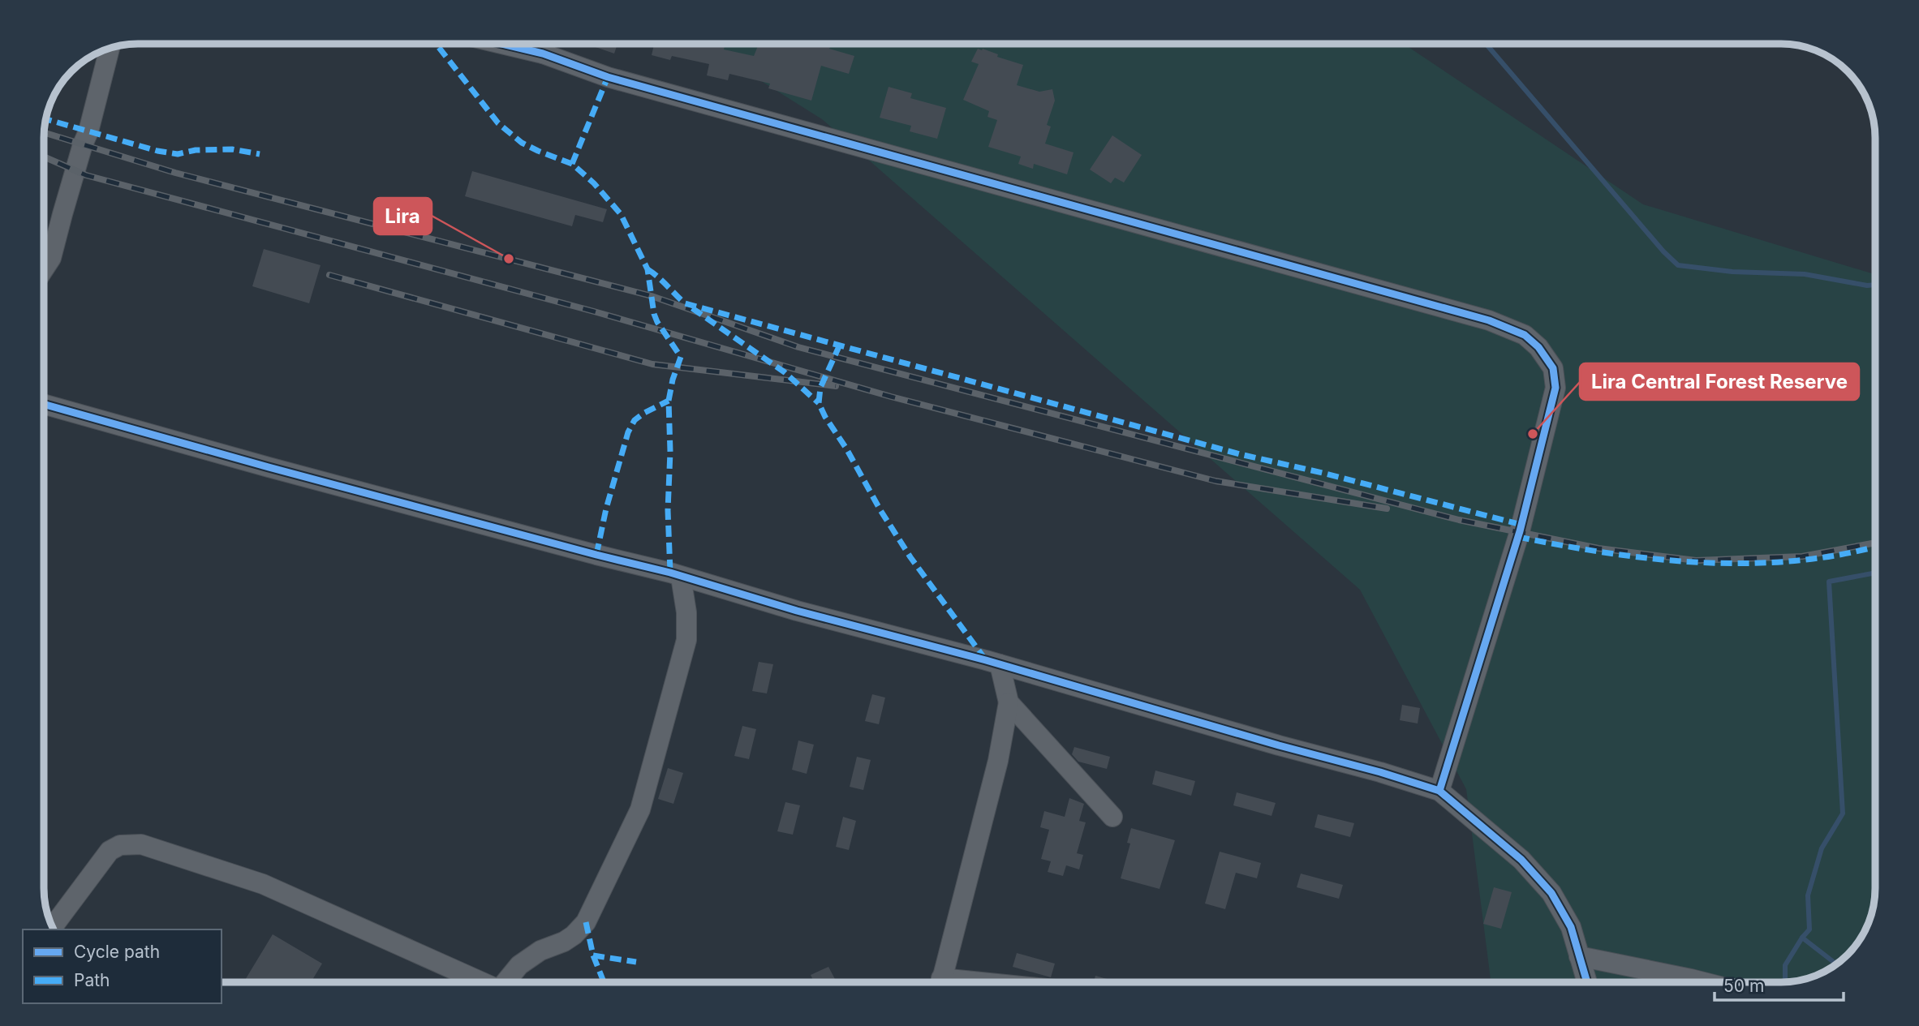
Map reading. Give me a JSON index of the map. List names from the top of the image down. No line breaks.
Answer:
{"places":["Lira","Lira Central Forest Reserve"],"legend":["Cycle path","Path"],"scale_bar":"50 m"}
